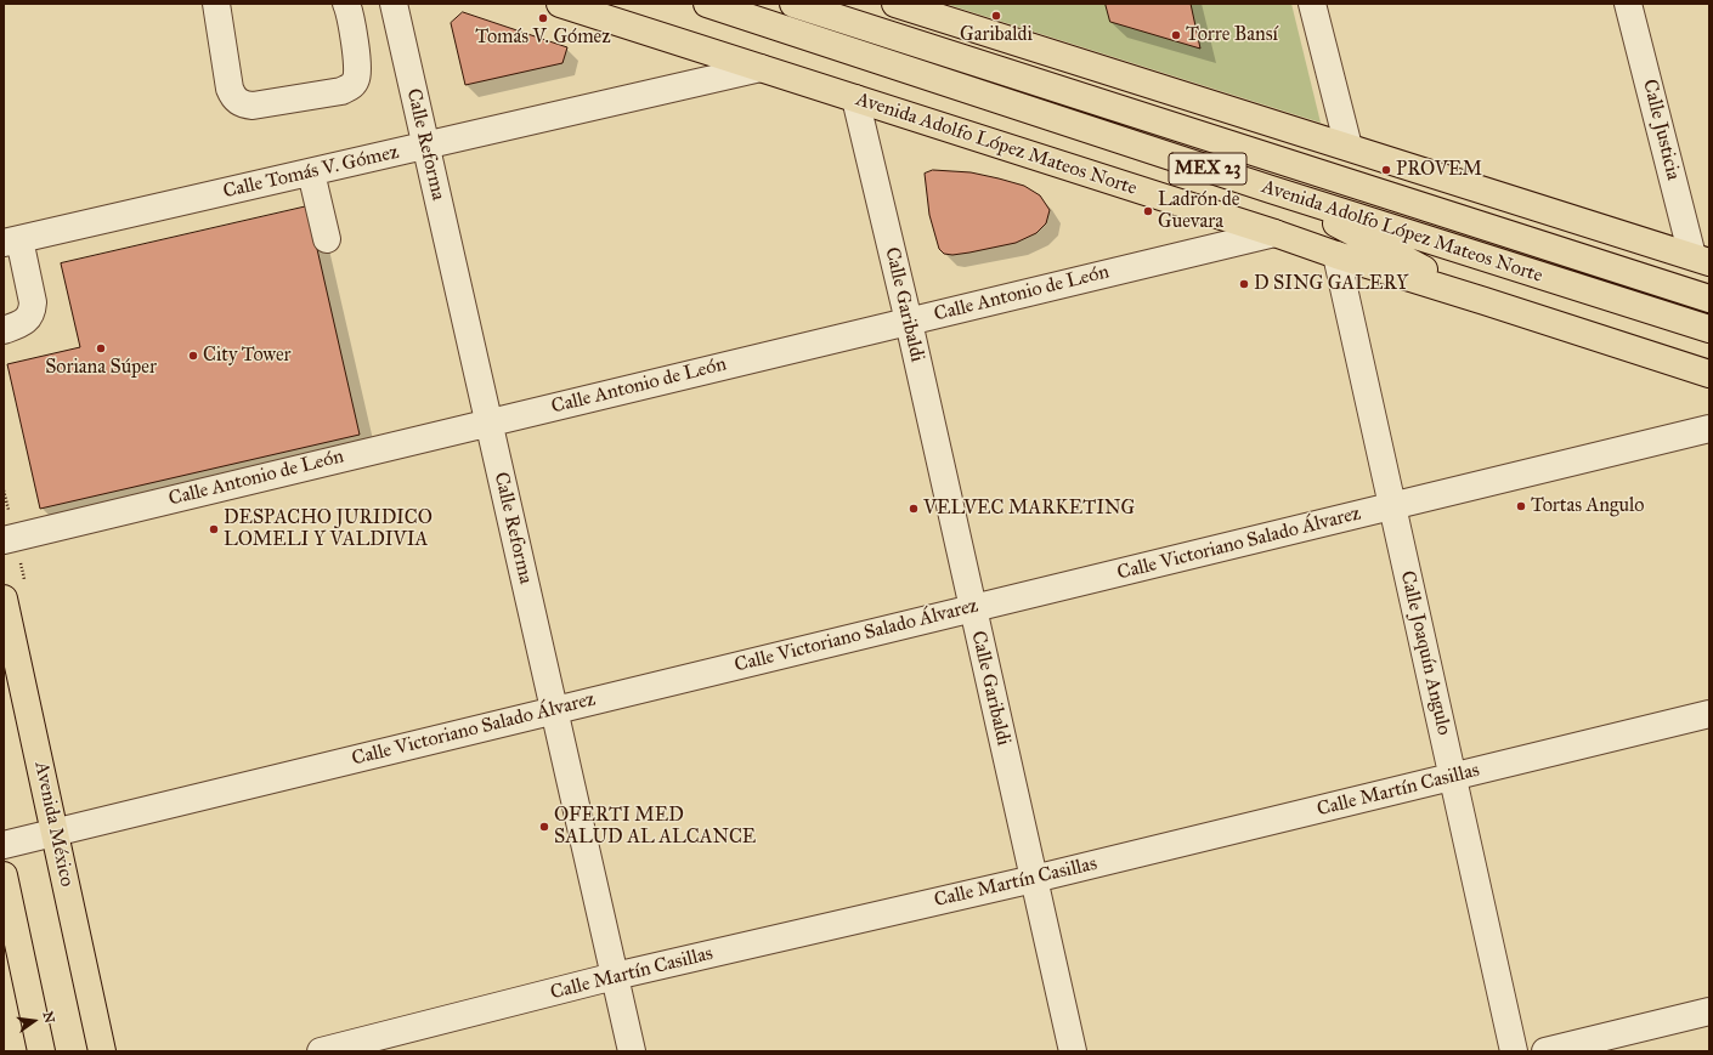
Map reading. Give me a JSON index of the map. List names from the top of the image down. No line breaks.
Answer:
{"streets":{"main road":["Avenida Adolfo López Mateos Norte","MEX 23","Avenida México"],"street":["Calle Justicia","Calle Reforma","Calle Tomás V. Gómez","Calle Antonio de León","Calle Garibaldi","Calle Victoriano Salado Álvarez","Calle Joaquín Angulo","Calle Martín Casillas"]},"crossings":[["Calle Reforma","Calle Tomás V. Gómez"],["Calle Reforma","Calle Antonio de León"],["Calle Reforma","Calle Victoriano Salado Álvarez"],["Calle Reforma","Calle Martín Casillas"],["Avenida Adolfo López Mateos Norte","Calle Tomás V. Gómez"],["Avenida Adolfo López Mateos Norte","Calle Antonio de León"],["Avenida Adolfo López Mateos Norte","Calle Garibaldi"],["Avenida Adolfo López Mateos Norte","Calle Joaquín Angulo"],["Calle Antonio de León","Calle Garibaldi"],["Calle Garibaldi","Calle Victoriano Salado Álvarez"],["Calle Garibaldi","Calle Martín Casillas"],["Calle Victoriano Salado Álvarez","Calle Joaquín Angulo"],["Calle Victoriano Salado Álvarez","Avenida México"],["Calle Joaquín Angulo","Calle Martín Casillas"]],"places":["Garibaldi","Tomás V. Gómez","Torre Bansí","PROVEM","Ladrón de Guevara","D SING GALERY","Soriana Súper","City Tower","Tortas Angulo","VELVEC MARKETING","DESPACHO JURIDICO LOMELI Y VALDIVIA","OFERTI MED SALUD AL ALCANCE"],"north":"right"}
